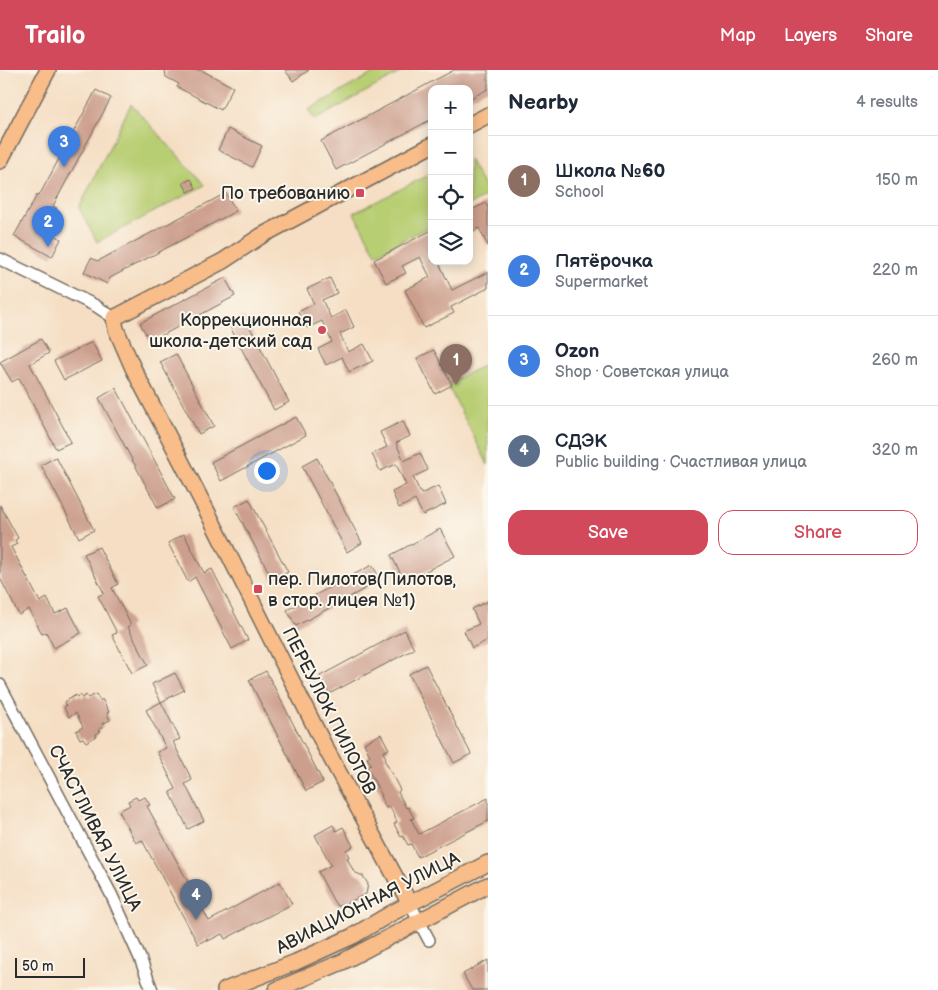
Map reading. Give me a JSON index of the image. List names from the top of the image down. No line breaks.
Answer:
{"streets":{"main road":["ПЕРЕУЛОК ПИЛОТОВ","АВИАЦИОННАЯ УЛИЦА"],"street":["СЧАСТЛИВАЯ УЛИЦА"]},"crossings":[["ПЕРЕУЛОК ПИЛОТОВ","АВИАЦИОННАЯ УЛИЦА"]],"places":{"transit":["По требованию","пер. Пилотов(Пилотов, в стор. лицея №1)"],"other":["Коррекционная школа-детский сад"]},"scale_bar":"50 m","page":{"header":"Trailo","nav":["Map","Layers","Share"],"heading":["Nearby","4 results"],"map_buttons":["+","−"],"pins":["3","2","1","4"],"list":[{"mark":"1","name":"Школа №60","note":"School","value":"150 m"},{"mark":"2","name":"Пятёрочка","note":"Supermarket","value":"220 m"},{"mark":"3","name":"Ozon","note":"Shop · Советская улица","value":"260 m"},{"mark":"4","name":"СДЭК","note":"Public building · Счастливая улица","value":"320 m"}],"buttons":["Save","Share"],"scale":"50 m"}}
